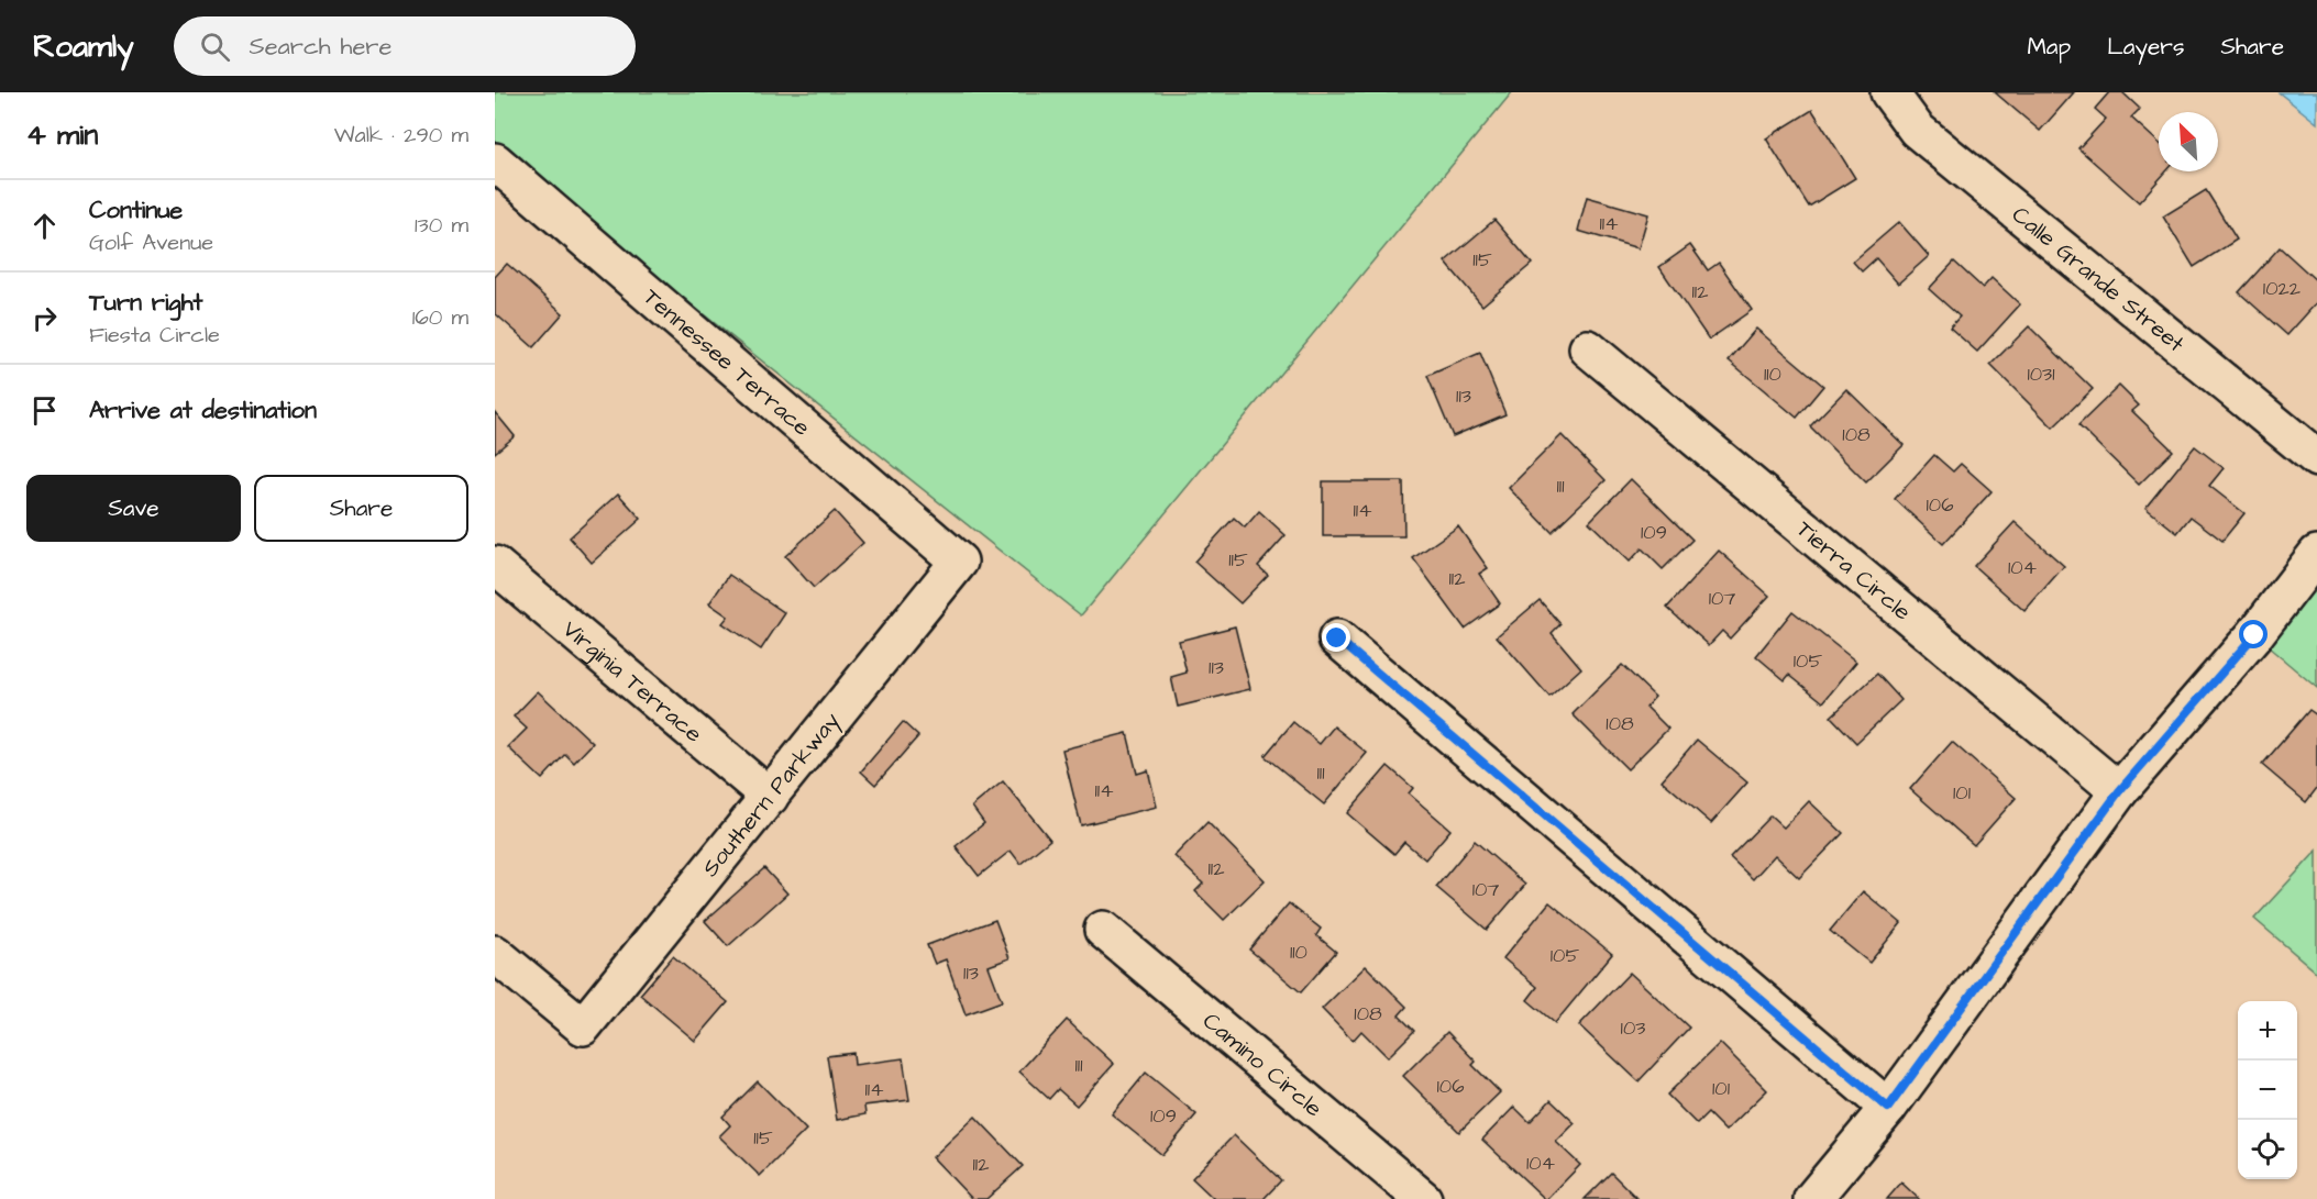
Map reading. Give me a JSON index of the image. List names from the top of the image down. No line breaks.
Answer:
{"streets":{"street":["Calle Grande Street","Tennessee Terrace","Tierra Circle","Virginia Terrace","Southern Parkway","Camino Circle"]},"crossings":[["Tennessee Terrace","Southern Parkway"],["Virginia Terrace","Southern Parkway"]],"house_numbers":["114","115","1022","112","110","1031","113","108","111","106","114","109","115","104","112","107","105","113","108","111","114","101","112","107","110","105","113","108","103","111","106","101","114","109","115","104","112"],"north":"top left","page":{"header":"Roamly","search":"Search here","nav":["Map","Layers","Share"],"heading":["4 min","Walk · 290 m"],"list":[["Continue","Golf Avenue","130 m"],["Turn right","Fiesta Circle","160 m"],"Arrive at destination"],"buttons":["Save","Share"],"map_buttons":["+","−"]}}
